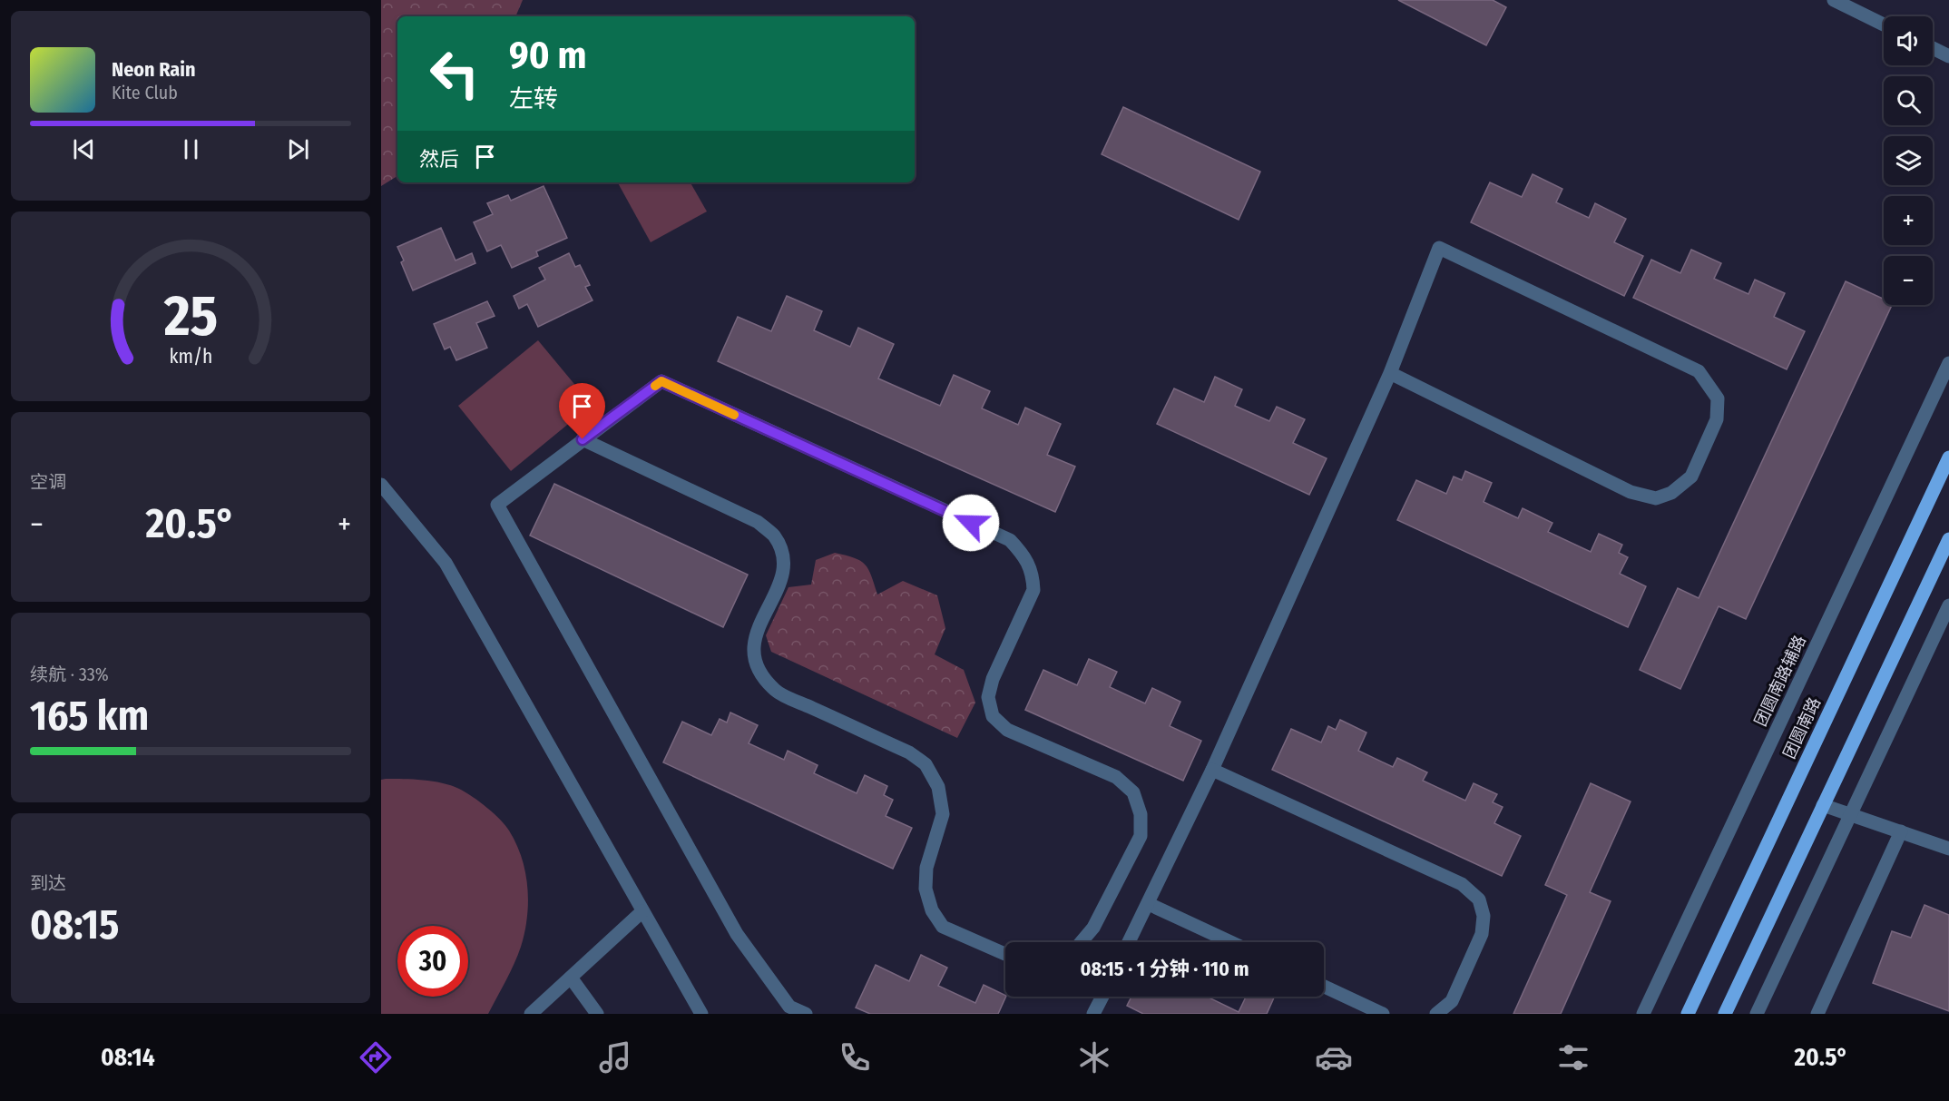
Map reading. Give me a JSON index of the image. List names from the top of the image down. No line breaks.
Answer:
{"streets":{"main road":["团圆南路"],"street":["团圆南路辅路"]},"page":{"map_buttons":["+","−"],"turn":["90 m","左转"],"song":["Neon Rain","Kite Club"],"then":"然后","tile":["空调",["续航 · 33%","165 km"],["到达","08:15"]],"heat":["−","20.5°","+"],"limit":"30","trip":"08:15 · 1 分钟 · 110 m","tabs":["08:14","20.5°"],"gauge":["25","km/h"]}}
